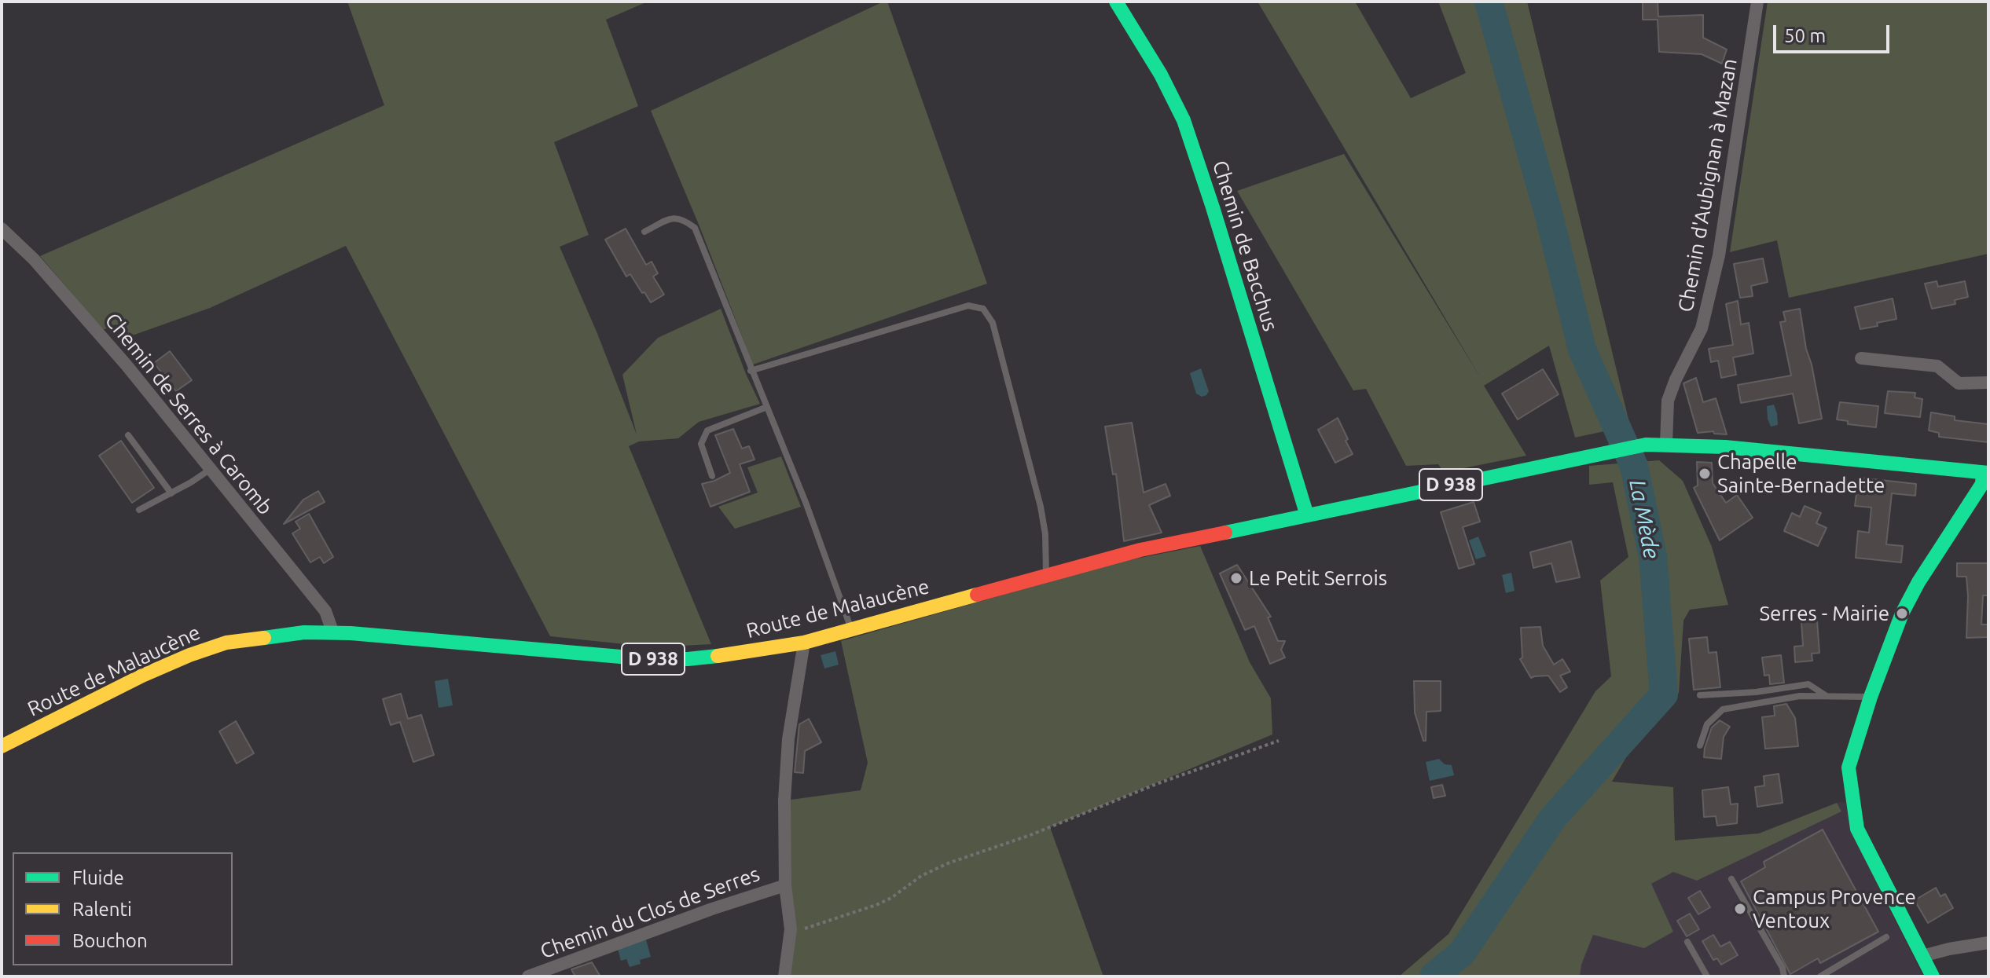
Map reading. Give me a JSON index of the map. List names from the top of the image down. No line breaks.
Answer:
{"streets":{"main road":["Chemin de Bacchus","D 938","Route de Malaucène"],"street":["Chemin d'Aubignan à Mazan","Chemin de Serres à Caromb","Chemin du Clos de Serres"]},"crossings":[["Chemin d'Aubignan à Mazan","D 938"],["Chemin d'Aubignan à Mazan","Route de Malaucène"],["Chemin de Bacchus","Route de Malaucène"],["Chemin de Serres à Caromb","Route de Malaucène"],["D 938","Route de Malaucène"]],"water":["La Mède"],"places":["Chapelle Sainte-Bernadette","Le Petit Serrois","Serres - Mairie","Campus Provence Ventoux"],"legend":["Fluide","Ralenti","Bouchon"],"scale_bar":"50 m"}
